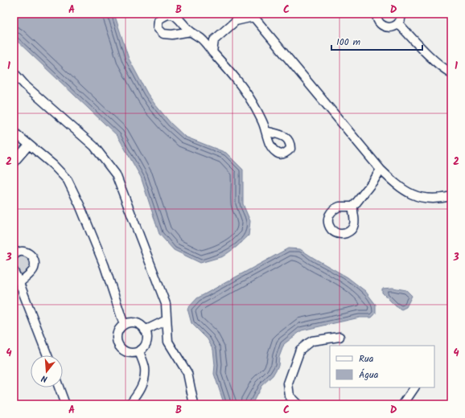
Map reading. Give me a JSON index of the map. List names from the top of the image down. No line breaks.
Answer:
{"legend":["Rua","Água"],"scale_bar":"100 m","north":"bottom","grid":{"columns":["A","B","C","D"],"rows":["1","2","3","4"]}}
